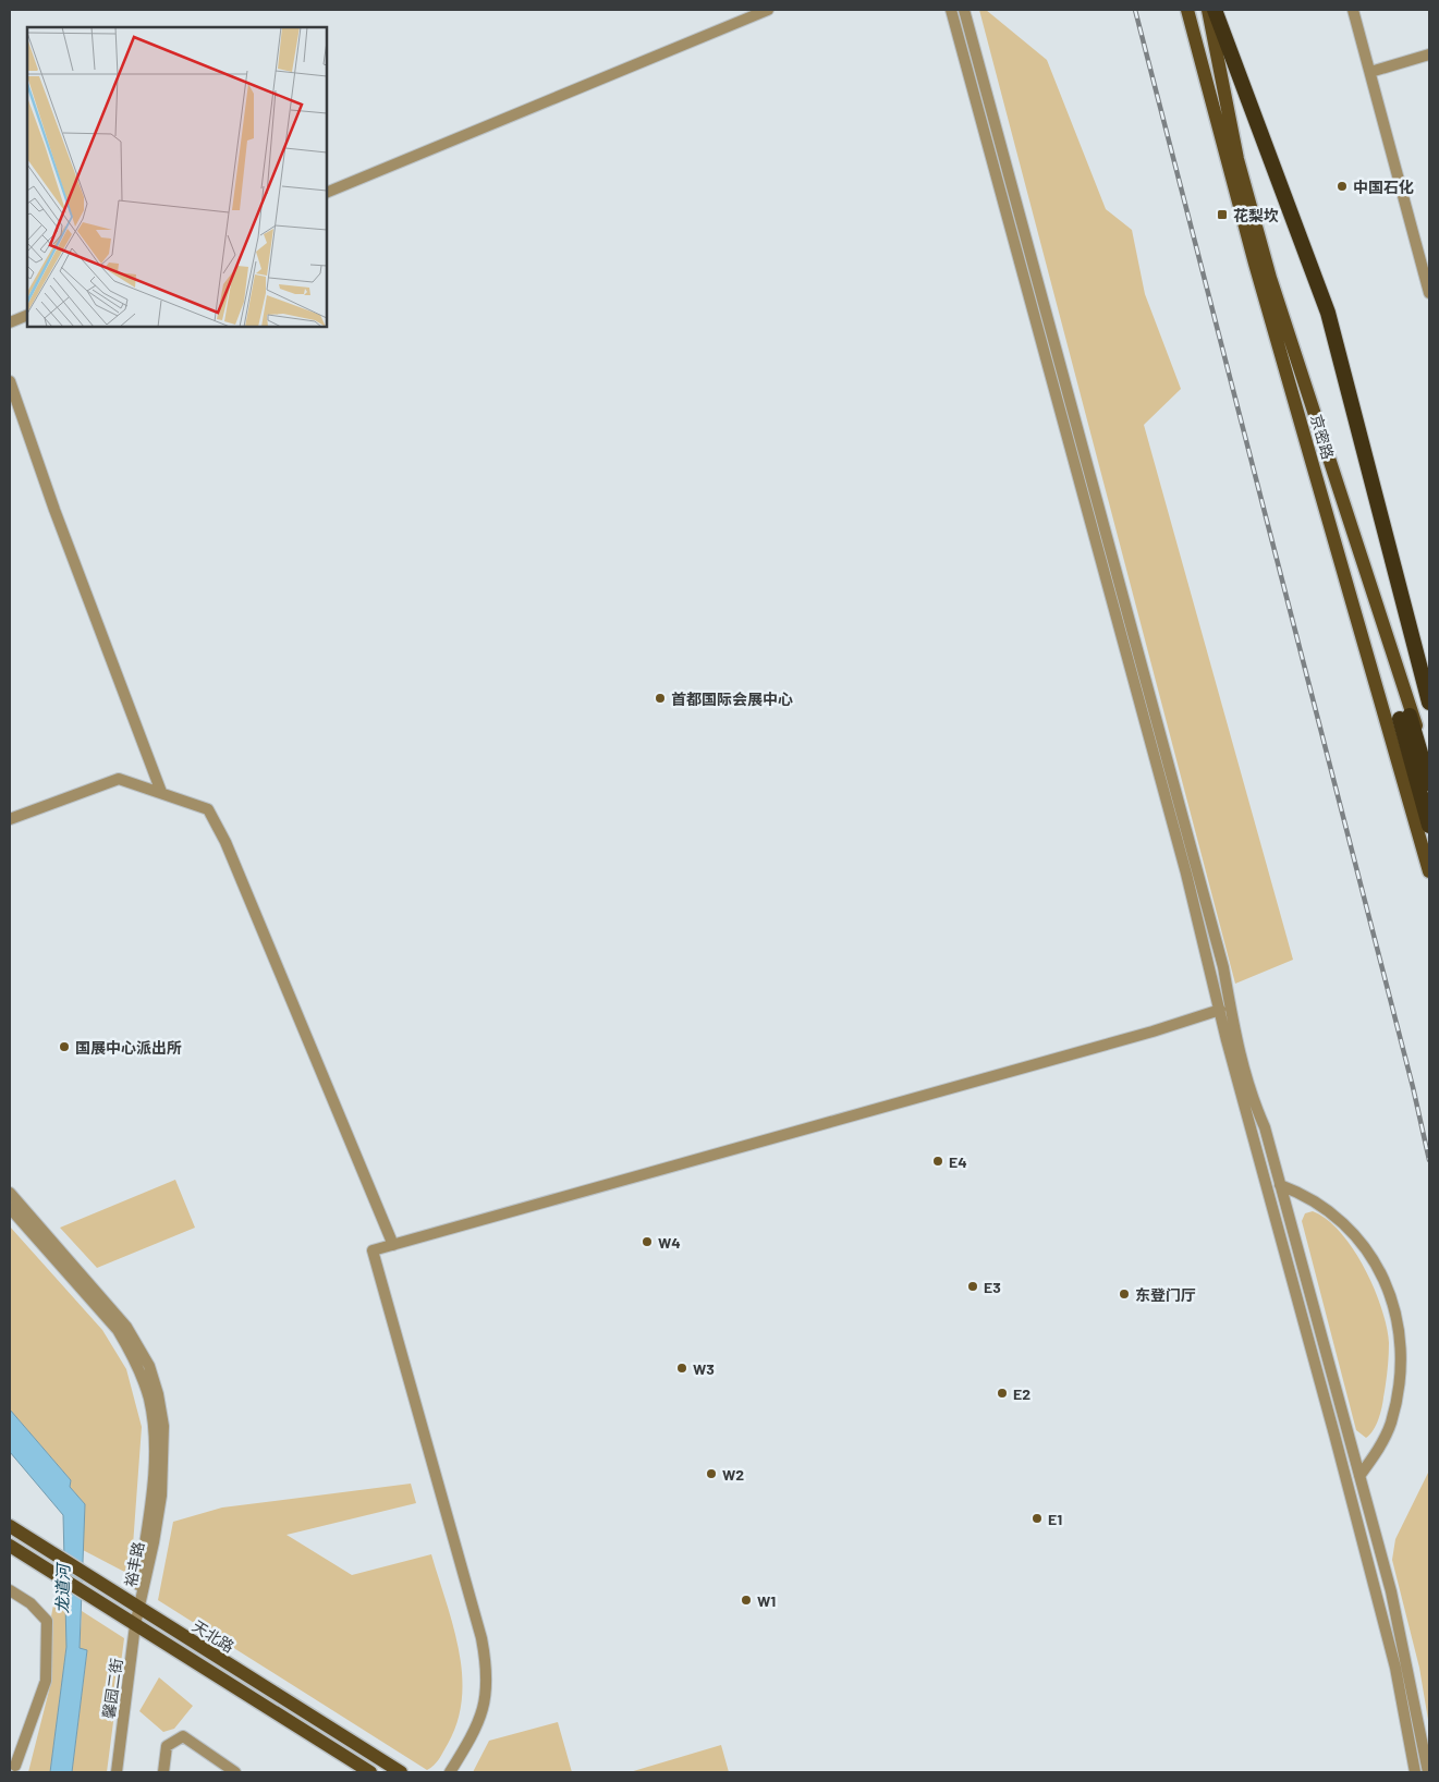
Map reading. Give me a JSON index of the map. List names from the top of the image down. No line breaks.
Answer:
{"streets":{"main road":["京密路","天北路"],"street":["裕丰路","馨园二街"]},"crossings":[["裕丰路","天北路"],["裕丰路","馨园二街"],["天北路","馨园二街"]],"water":["龙道河"],"places":{"other":["中国石化","首都国际会展中心","国展中心派出所","E4","W4","E3","东登门厅","W3","E2","W2","E1","W1"],"transit":["花梨坎"]}}
